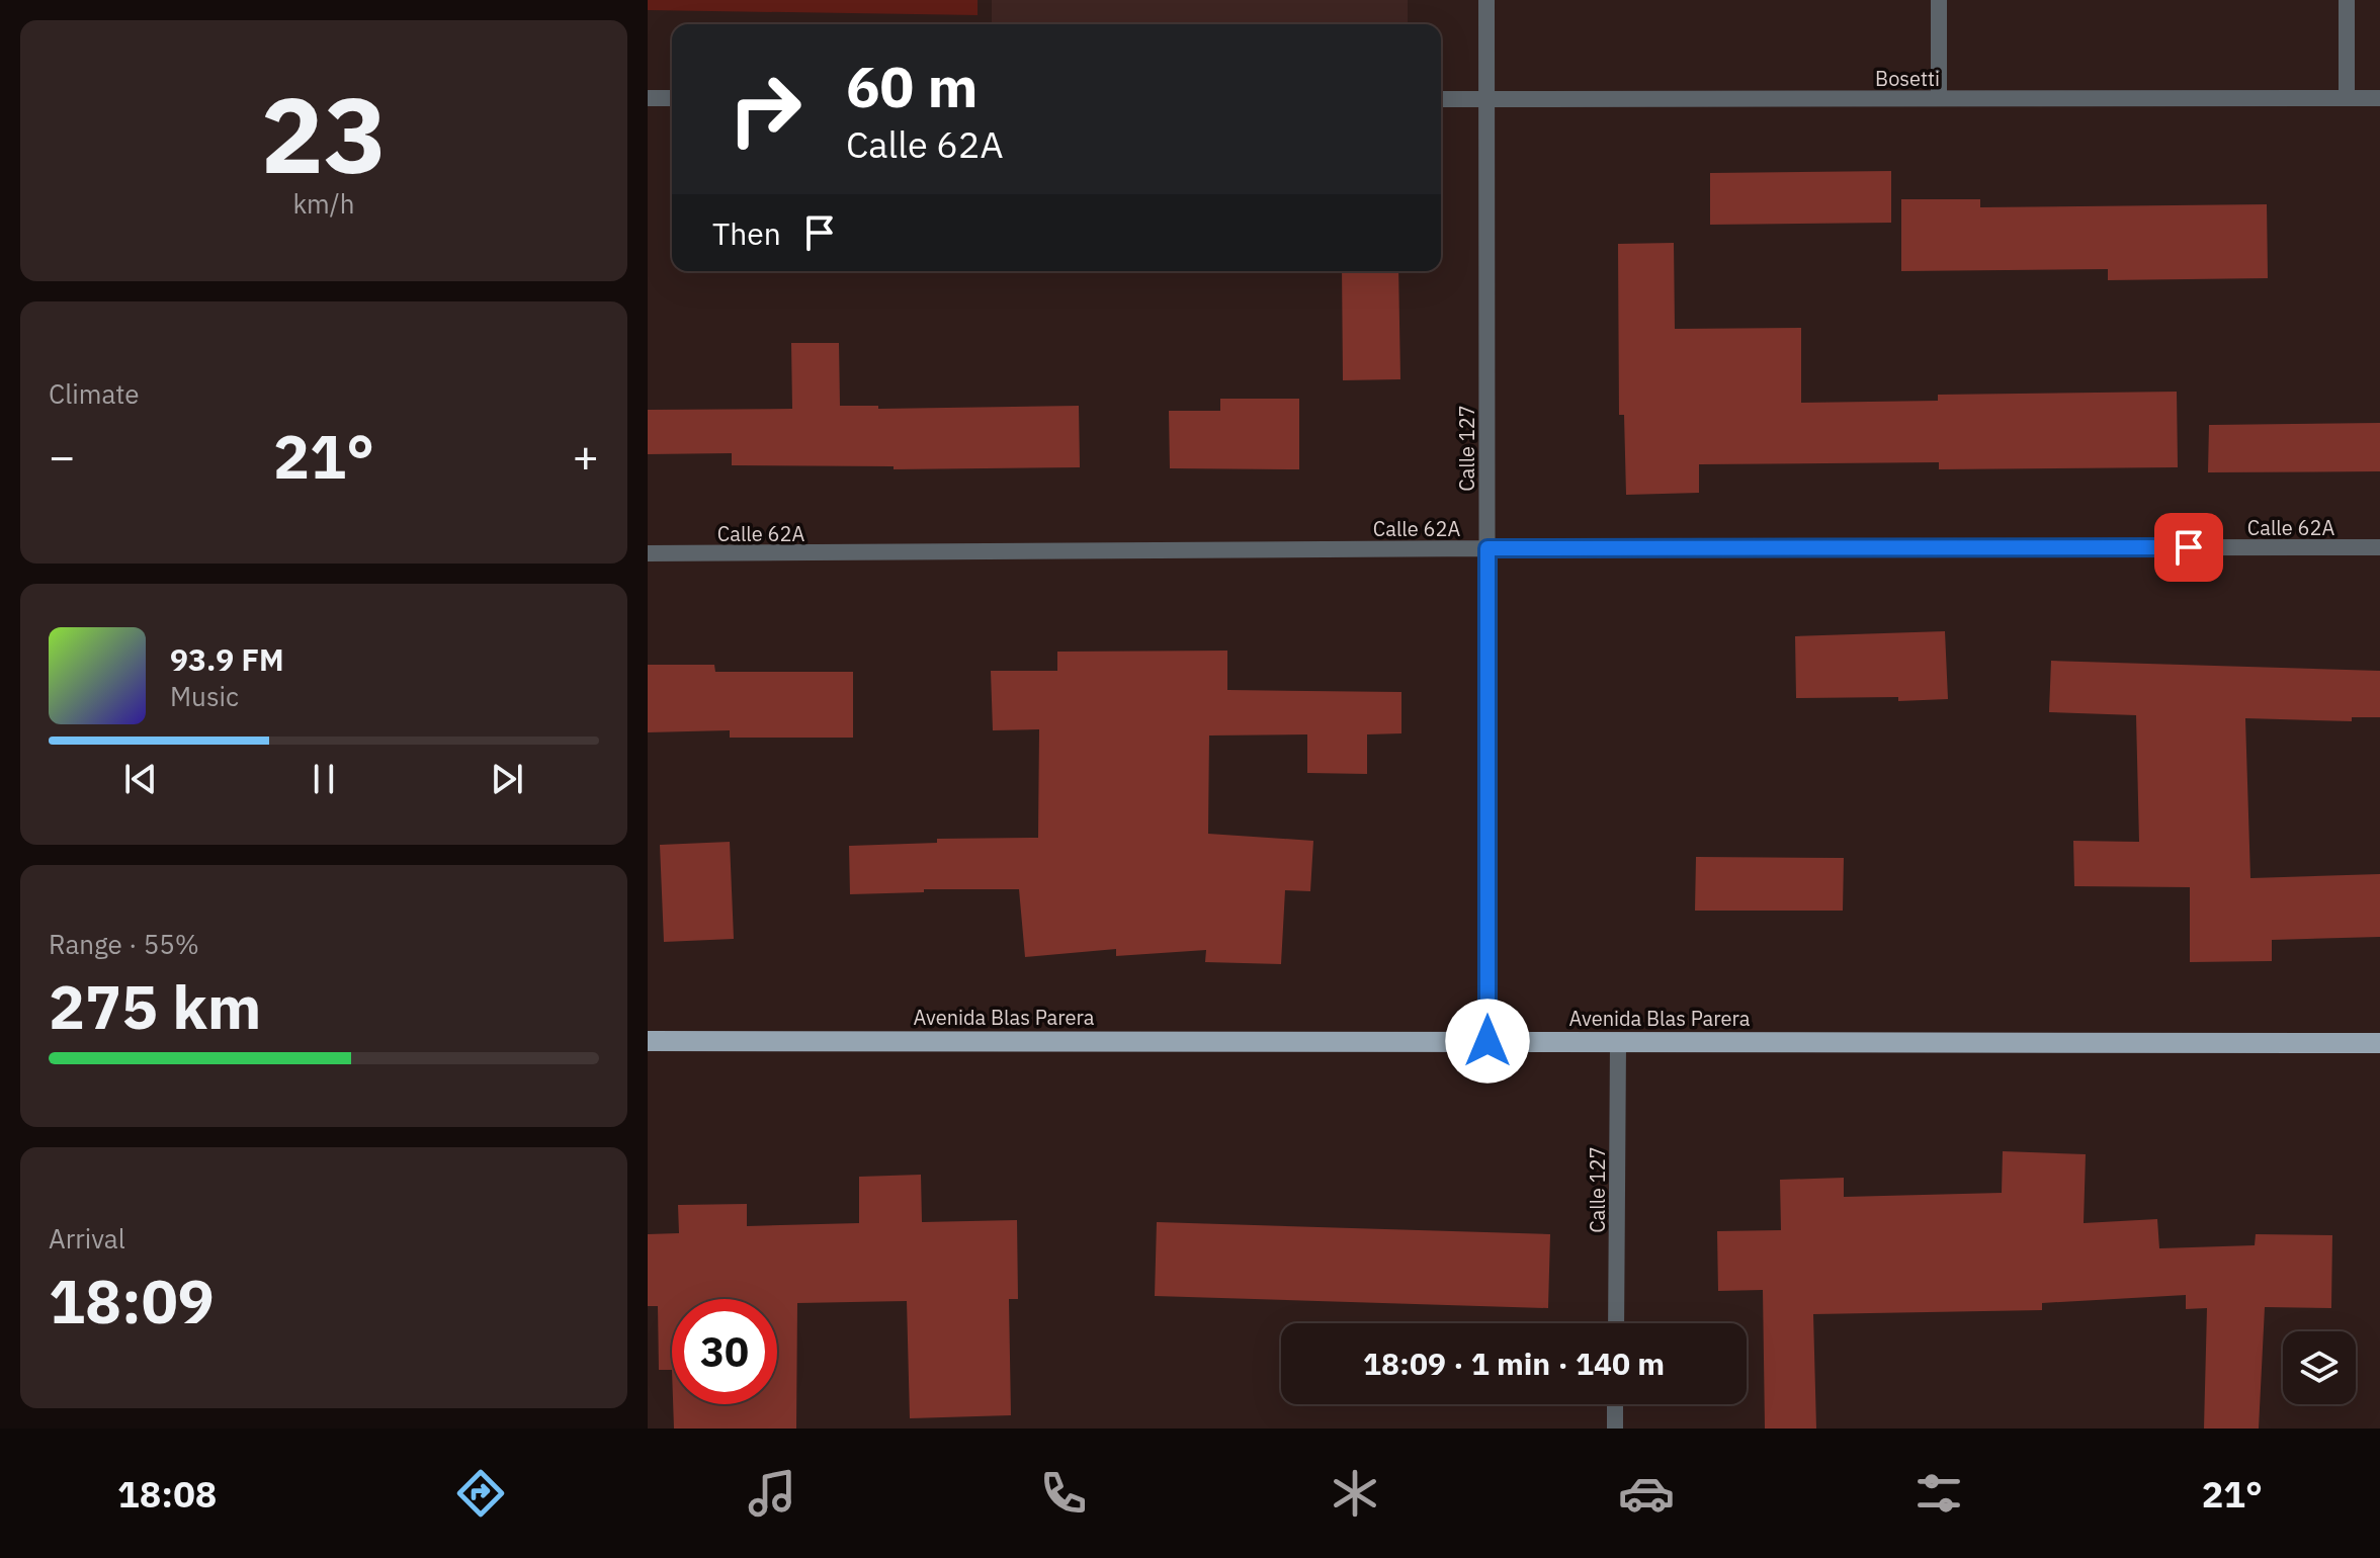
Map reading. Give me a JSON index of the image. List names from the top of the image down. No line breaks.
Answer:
{"streets":{"main road":["Avenida Blas Parera"],"street":["Bosetti","Calle 127","Calle 62A"]},"crossings":[["Bosetti","Calle 127"],["Calle 127","Calle 62A"],["Calle 127","Avenida Blas Parera"]],"page":{"tile":[["23","km/h"],"Climate",["Range · 55%","275 km"],["Arrival","18:09"]],"turn":["60 m","Calle 62A"],"then":"Then","heat":["−","21°","+"],"song":["93.9 FM","Music"],"limit":"30","trip":"18:09 · 1 min · 140 m","tabs":["18:08","21°"]}}
